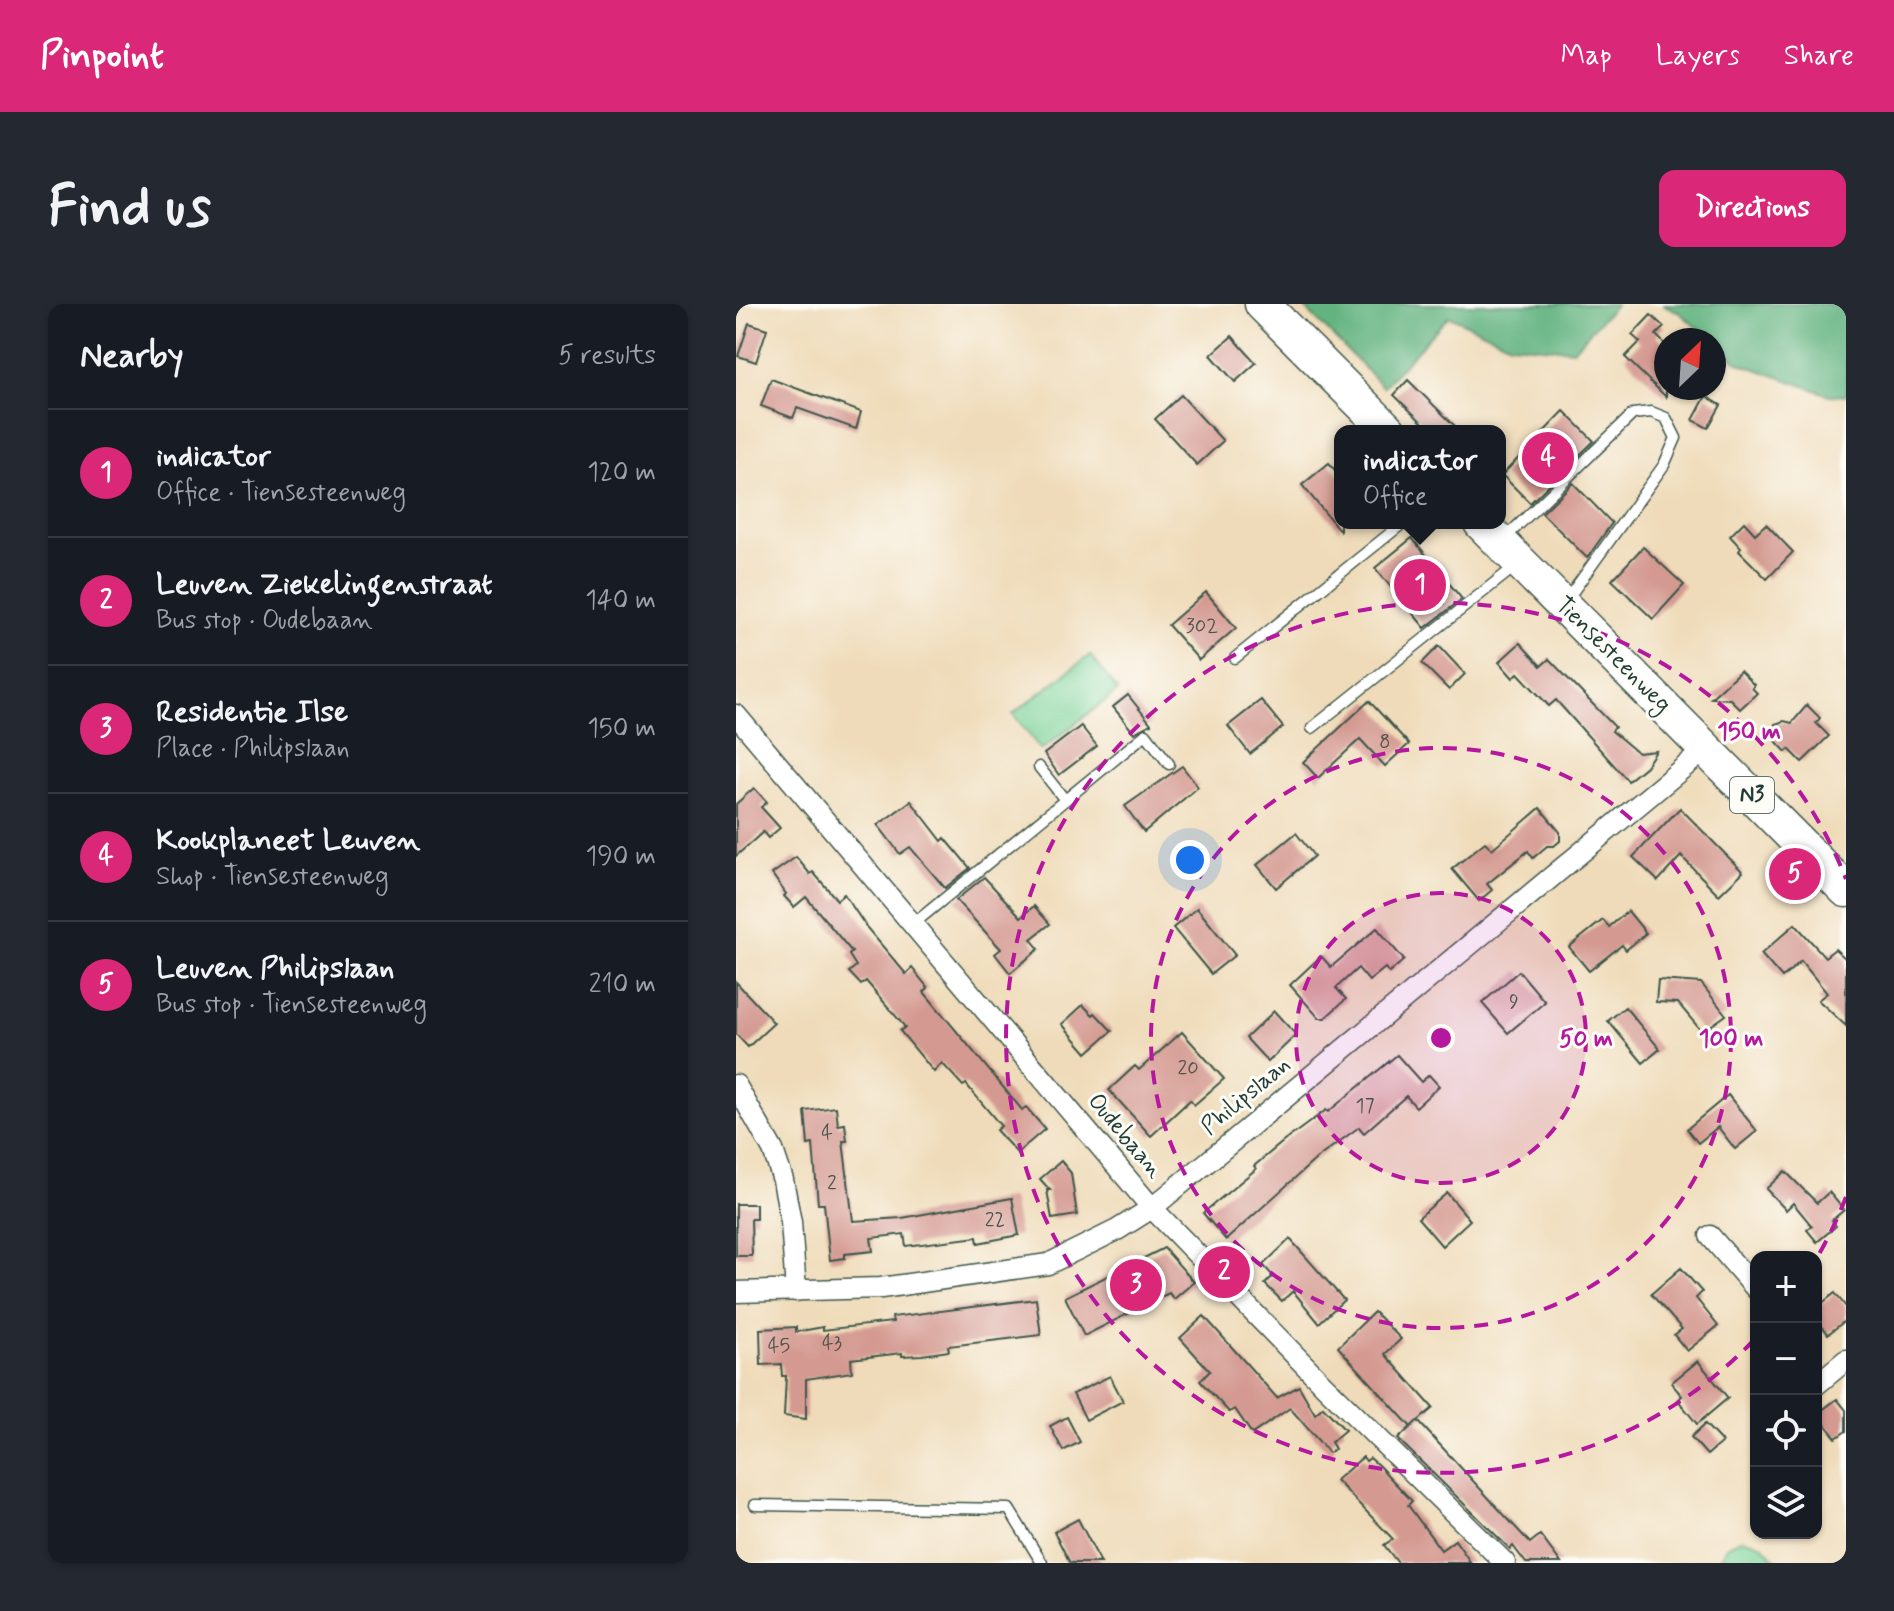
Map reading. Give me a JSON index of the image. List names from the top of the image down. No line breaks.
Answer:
{"streets":{"main road":["Tiensesteenweg","N3"],"street":["Philipslaan","Oudebaan"]},"crossings":[["Tiensesteenweg","Philipslaan"],["Philipslaan","Oudebaan"]],"house_numbers":["302","8","9","20","17","4","2","22","43","45"],"north":"top right","page":{"header":"Pinpoint","nav":["Map","Layers","Share"],"buttons":"Directions","title":"Find us","heading":["Nearby","5 results"],"list":[{"mark":"1","name":"indicator","note":"Office · Tiensesteenweg","value":"120 m"},{"mark":"2","name":"Leuven Ziekelingenstraat","note":"Bus stop · Oudebaan","value":"140 m"},{"mark":"3","name":"Residentie Ilse","note":"Place · Philipslaan","value":"150 m"},{"mark":"4","name":"Kookplaneet Leuven","note":"Shop · Tiensesteenweg","value":"190 m"},{"mark":"5","name":"Leuven Philipslaan","note":"Bus stop · Tiensesteenweg","value":"210 m"}],"popup":["indicator","Office"],"pins":["4","1","5","2","3"],"map_buttons":["+","−"]},"rings":["150 m","50 m","100 m"]}
